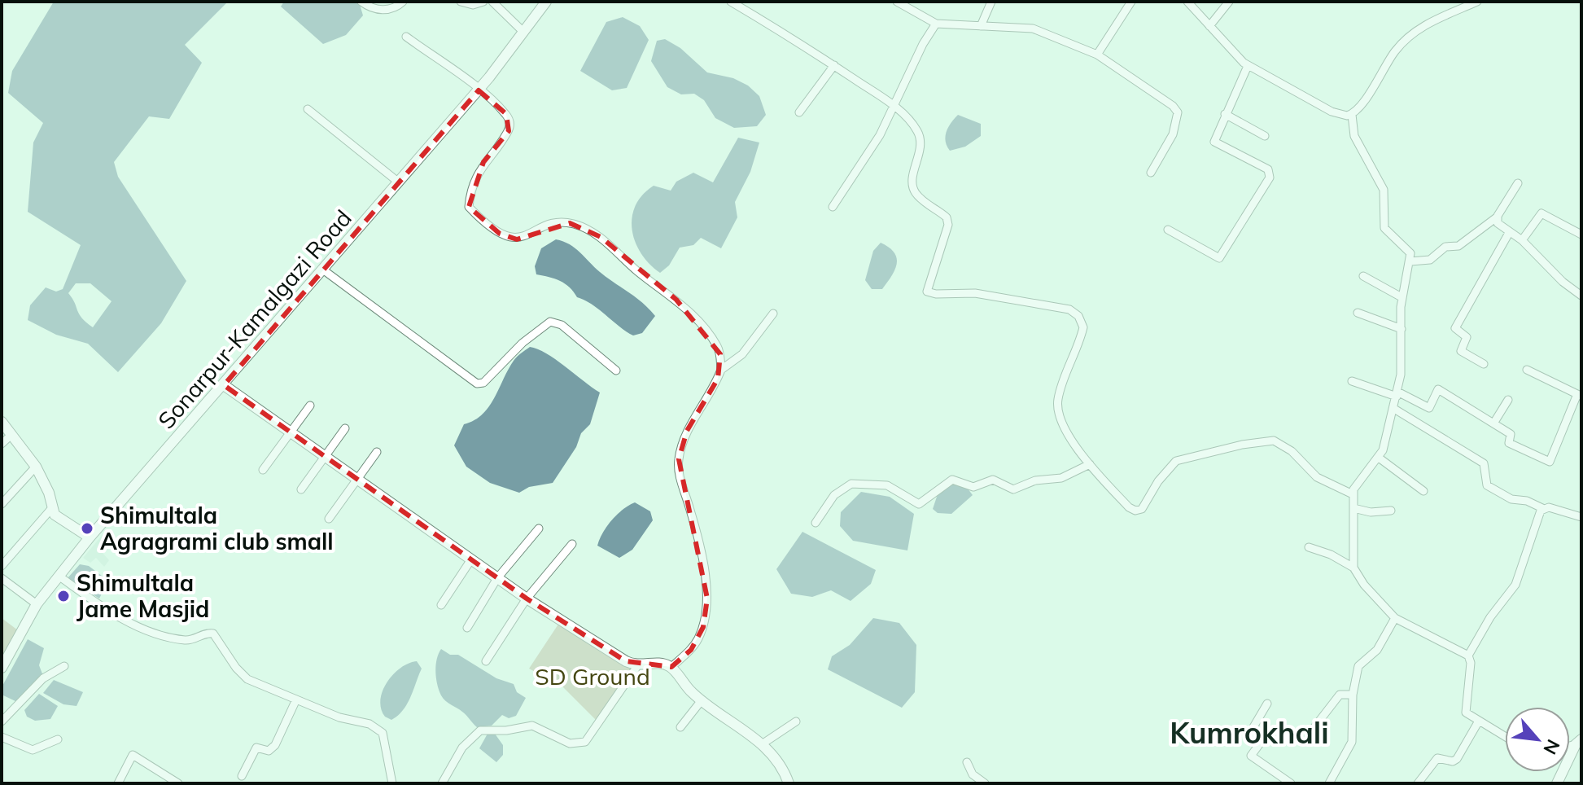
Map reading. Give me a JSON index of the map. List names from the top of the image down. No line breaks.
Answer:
{"streets":{"street":["Sonarpur-Kamalgazi Road"]},"districts":["Kumrokhali"],"parks":["SD Ground"],"places":["Shimultala Agragrami club small","Shimultala Jame Masjid"],"north":"bottom right"}
